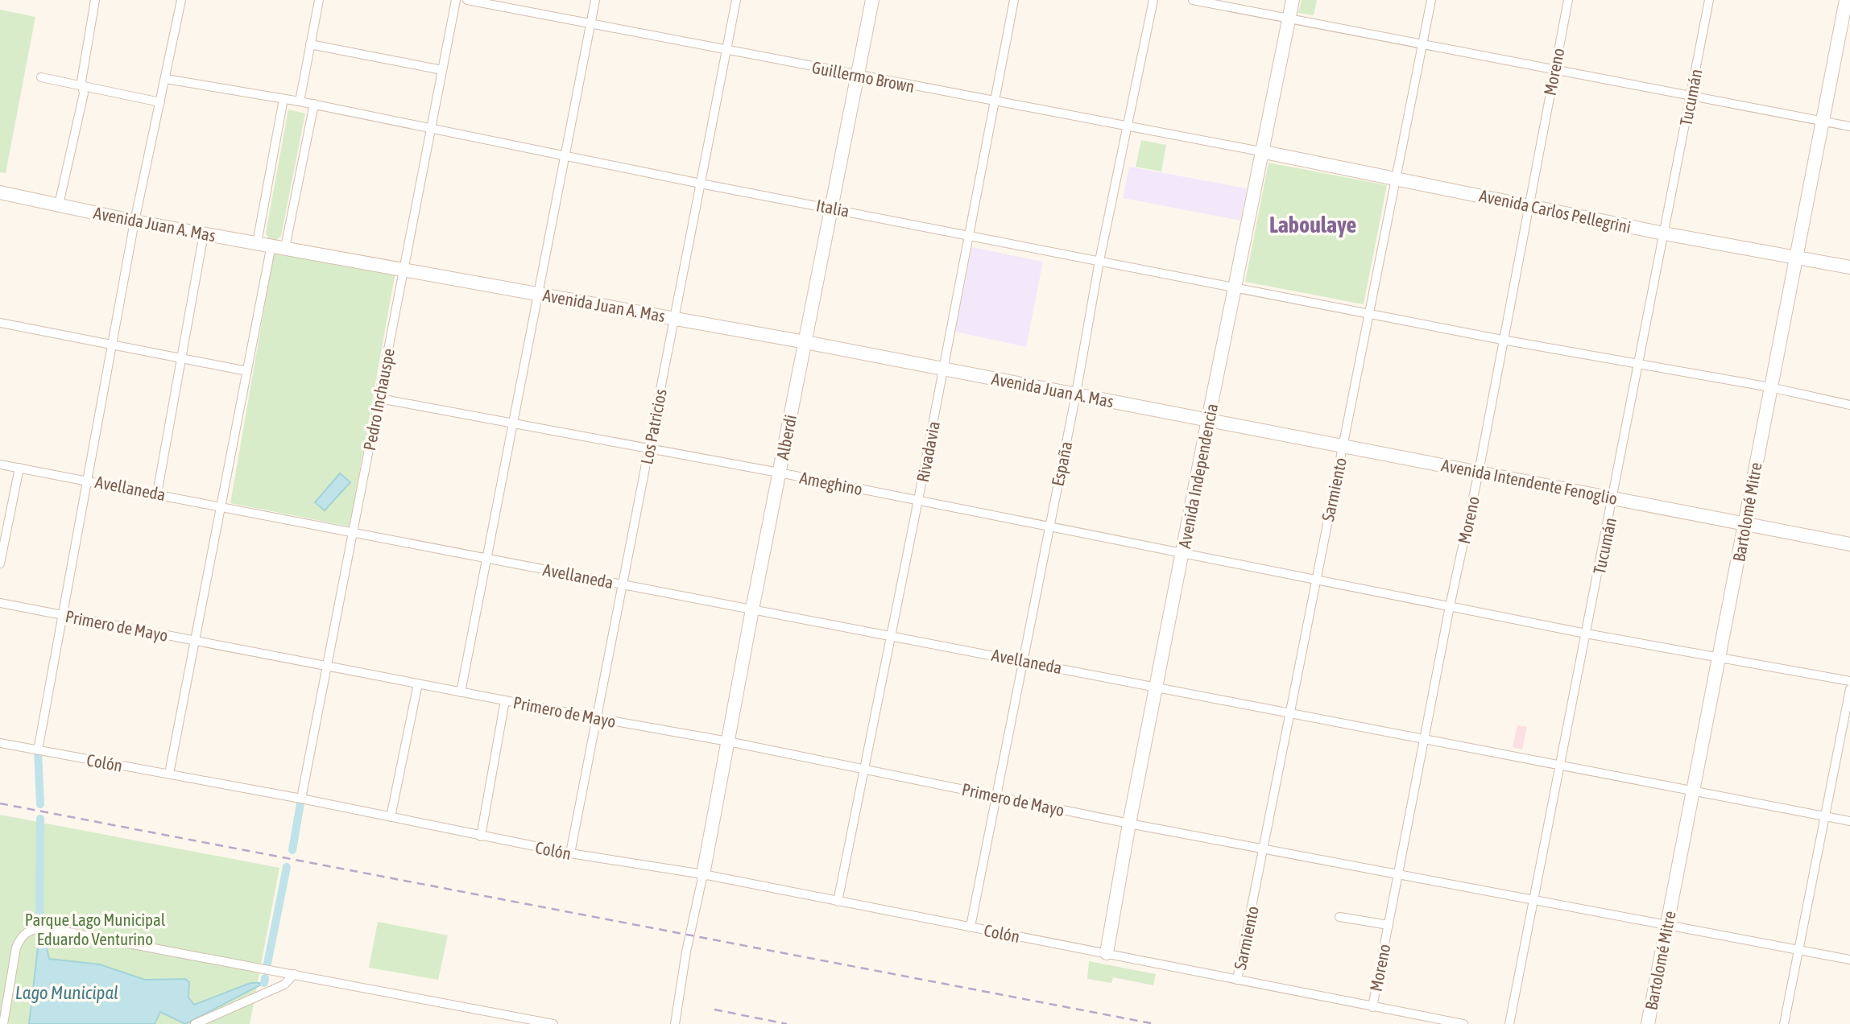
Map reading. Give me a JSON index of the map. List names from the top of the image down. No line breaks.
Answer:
{"streets":{"main road":["Avenida Carlos Pellegrini","Avenida Juan A. Mas","Alberdi","Avenida Independencia","Avenida Intendente Fenoglio","Bartolomé Mitre"],"street":["Moreno","Guillermo Brown","Tucumán","Italia","Pedro Inchauspe","Los Patricios","Rivadavia","España","Ameghino","Avellaneda","Sarmiento","Primero de Mayo","Colón"]},"crossings":[["Moreno","Italia"],["Moreno","Avenida Carlos Pellegrini"],["Moreno","Avenida Intendente Fenoglio"],["Moreno","Ameghino"],["Moreno","Avellaneda"],["Moreno","Primero de Mayo"],["Moreno","Colón"],["Guillermo Brown","Avenida Carlos Pellegrini"],["Guillermo Brown","Los Patricios"],["Guillermo Brown","Alberdi"],["Guillermo Brown","Rivadavia"],["Guillermo Brown","España"],["Guillermo Brown","Avenida Independencia"],["Tucumán","Italia"],["Tucumán","Avenida Carlos Pellegrini"],["Tucumán","Avenida Intendente Fenoglio"],["Tucumán","Ameghino"],["Tucumán","Avellaneda"],["Tucumán","Primero de Mayo"],["Italia","Pedro Inchauspe"],["Italia","Los Patricios"],["Italia","Alberdi"],["Italia","Rivadavia"],["Italia","España"],["Italia","Avenida Independencia"],["Italia","Sarmiento"],["Italia","Bartolomé Mitre"],["Avenida Carlos Pellegrini","Avenida Independencia"],["Avenida Carlos Pellegrini","Sarmiento"],["Avenida Carlos Pellegrini","Bartolomé Mitre"],["Avenida Juan A. Mas","Pedro Inchauspe"],["Avenida Juan A. Mas","Los Patricios"],["Avenida Juan A. Mas","Alberdi"],["Avenida Juan A. Mas","Rivadavia"],["Avenida Juan A. Mas","España"],["Avenida Juan A. Mas","Avenida Independencia"],["Avenida Juan A. Mas","Avenida Intendente Fenoglio"],["Pedro Inchauspe","Ameghino"],["Pedro Inchauspe","Avellaneda"],["Pedro Inchauspe","Primero de Mayo"],["Pedro Inchauspe","Colón"],["Los Patricios","Ameghino"],["Los Patricios","Avellaneda"],["Los Patricios","Primero de Mayo"],["Los Patricios","Colón"],["Alberdi","Ameghino"],["Alberdi","Avellaneda"],["Alberdi","Primero de Mayo"],["Alberdi","Colón"],["Rivadavia","Ameghino"],["Rivadavia","Avellaneda"],["Rivadavia","Primero de Mayo"],["Rivadavia","Colón"],["España","Ameghino"],["España","Avellaneda"],["España","Primero de Mayo"],["España","Colón"],["Avenida Independencia","Avenida Intendente Fenoglio"],["Avenida Independencia","Ameghino"],["Avenida Independencia","Avellaneda"],["Avenida Independencia","Primero de Mayo"],["Avenida Independencia","Colón"],["Avenida Intendente Fenoglio","Sarmiento"],["Avenida Intendente Fenoglio","Bartolomé Mitre"],["Ameghino","Sarmiento"],["Ameghino","Bartolomé Mitre"],["Avellaneda","Sarmiento"],["Avellaneda","Bartolomé Mitre"],["Sarmiento","Primero de Mayo"],["Sarmiento","Colón"],["Bartolomé Mitre","Primero de Mayo"]],"districts":["Laboulaye"],"water":["Lago Municipal"],"parks":["Parque Lago Municipal Eduardo Venturino"]}
